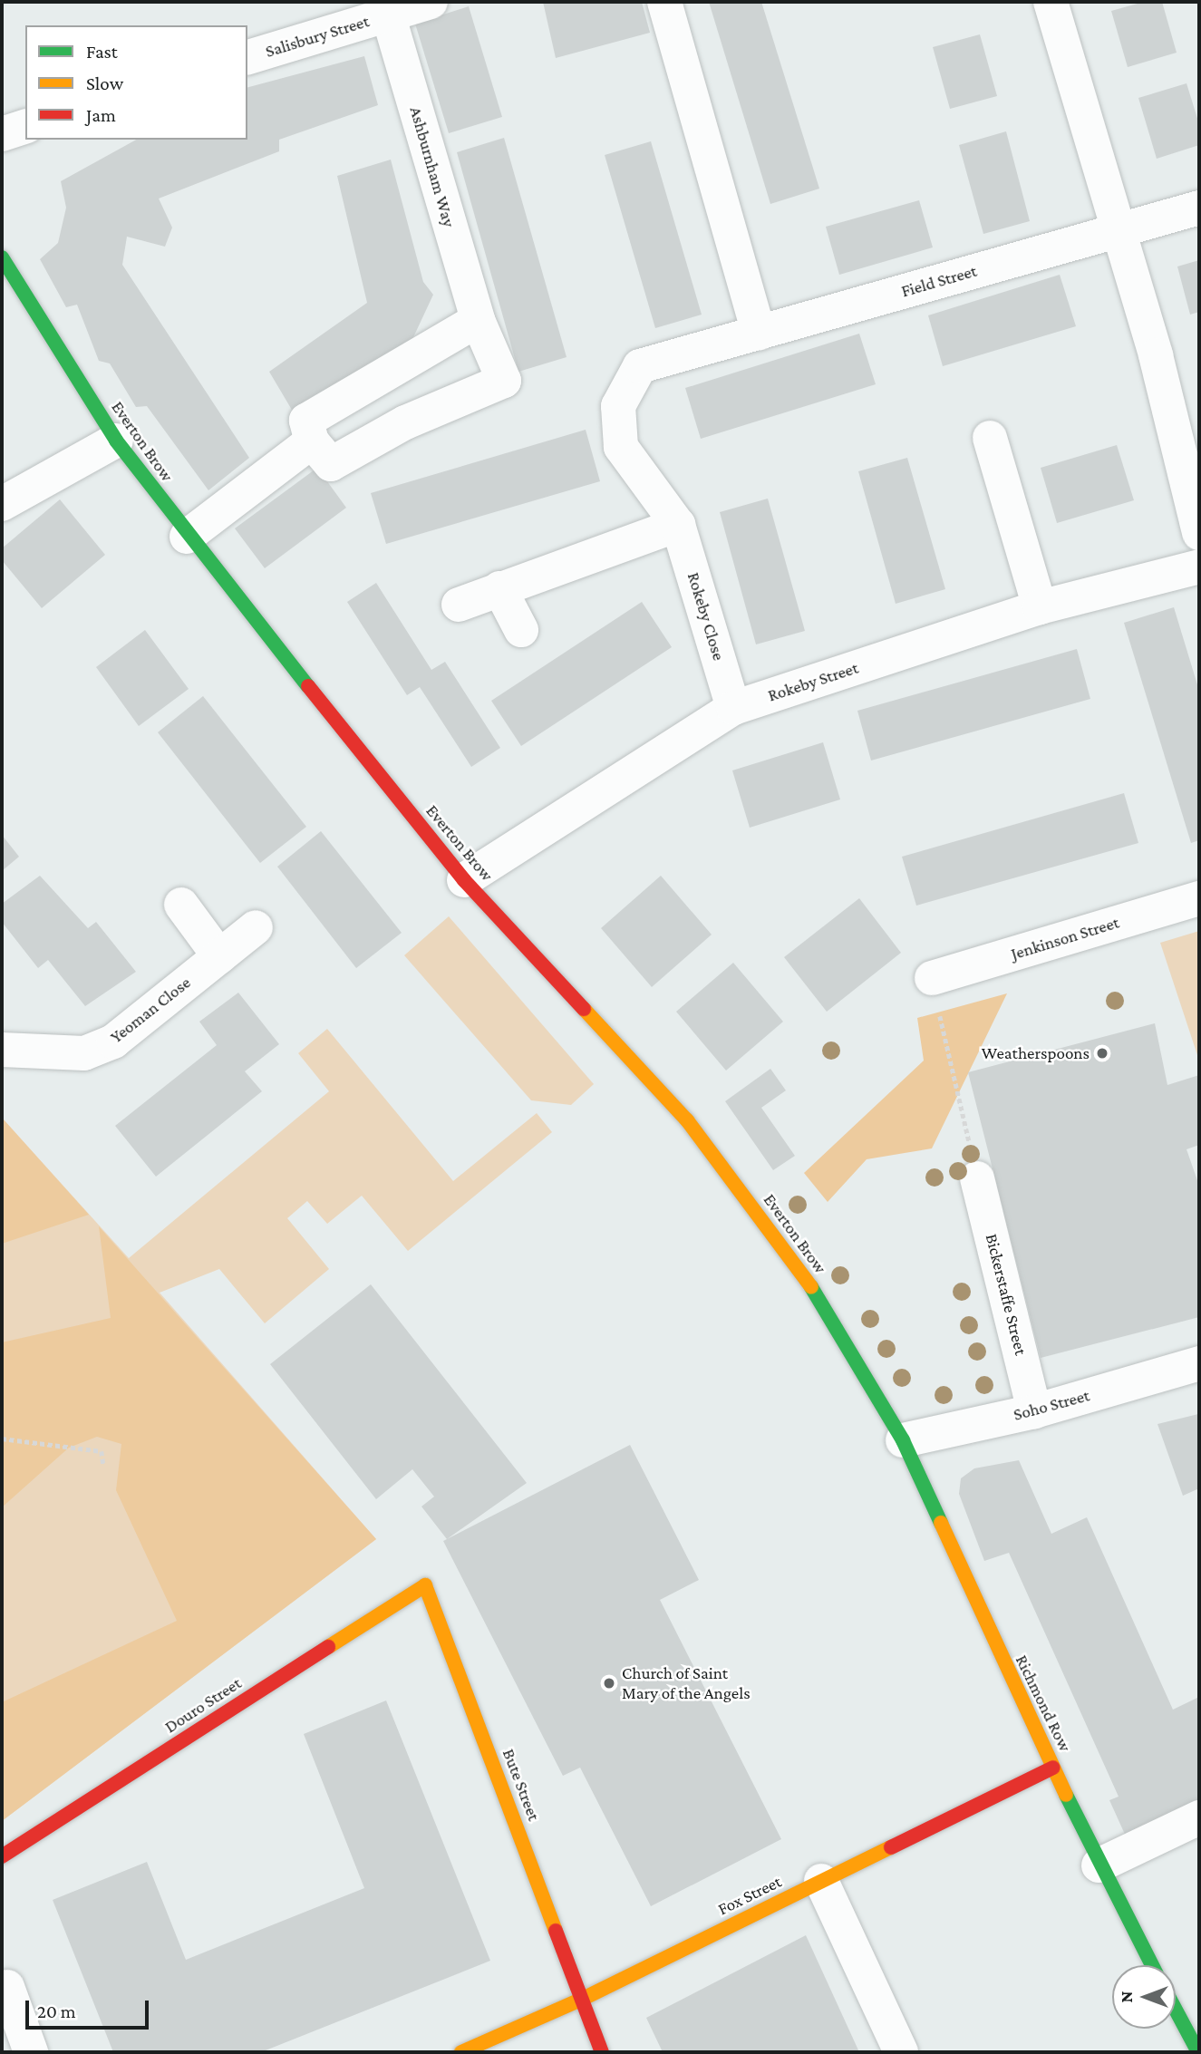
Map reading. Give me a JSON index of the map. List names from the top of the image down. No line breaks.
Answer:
{"streets":{"street":["Salisbury Street","Ashburnham Way","Field Street","Everton Brow","Rokeby Close","Rokeby Street","Jenkinson Street","Yeoman Close","Bickerstaffe Street","Soho Street","Richmond Row","Douro Street","Bute Street","Fox Street"]},"crossings":[["Salisbury Street","Ashburnham Way"],["Field Street","Rokeby Close"],["Everton Brow","Rokeby Street"],["Everton Brow","Soho Street"],["Everton Brow","Richmond Row"],["Rokeby Close","Rokeby Street"],["Bickerstaffe Street","Soho Street"],["Soho Street","Richmond Row"],["Richmond Row","Fox Street"],["Douro Street","Bute Street"],["Bute Street","Fox Street"]],"places":["Weatherspoons","Church of Saint Mary of the Angels"],"legend":["Fast","Slow","Jam"],"scale_bar":"20 m","north":"left"}
